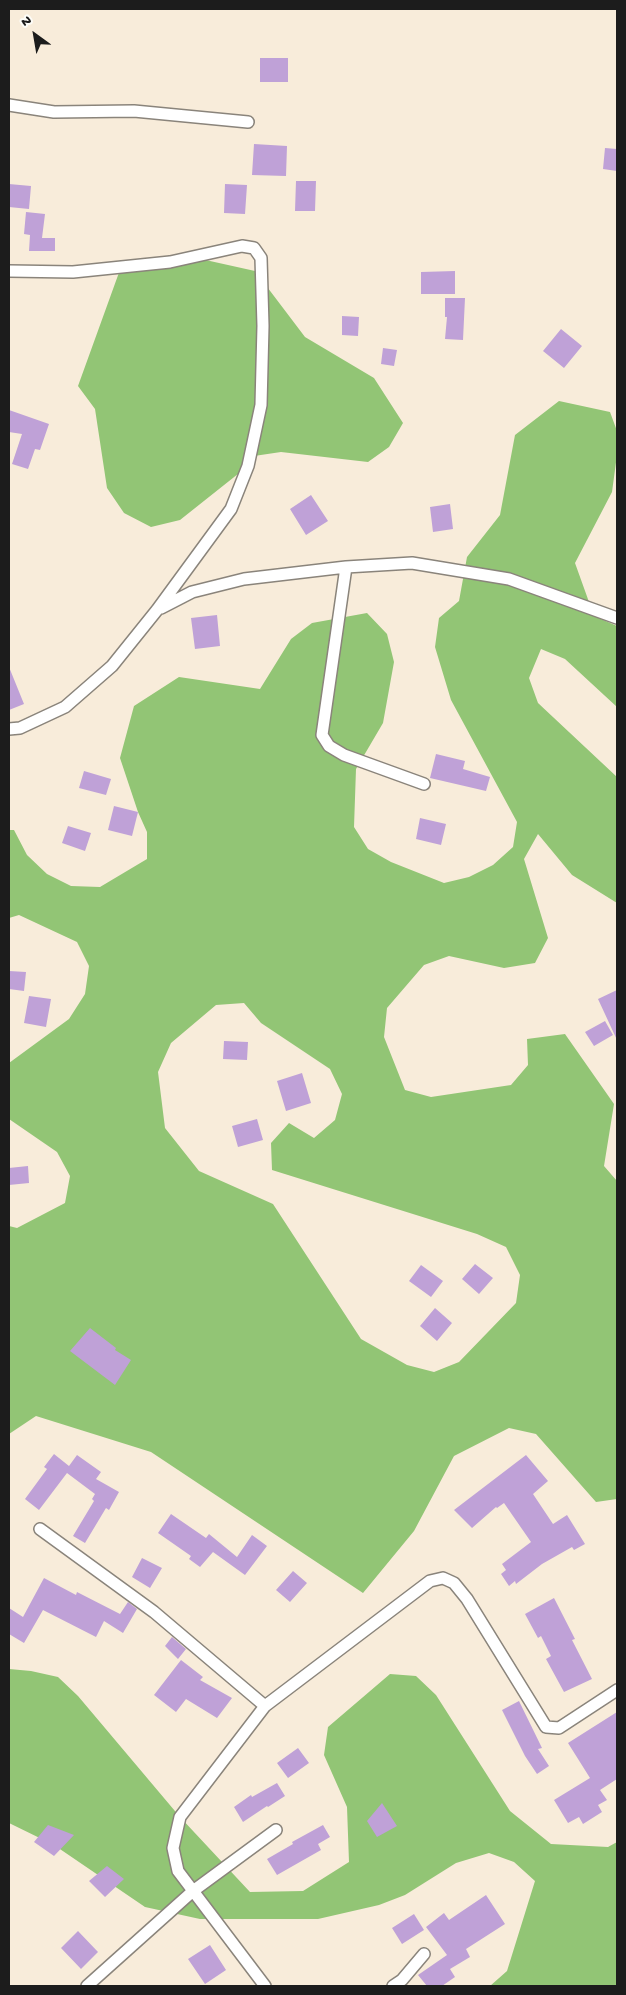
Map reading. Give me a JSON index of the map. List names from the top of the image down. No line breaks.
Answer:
{"north":"top left"}
